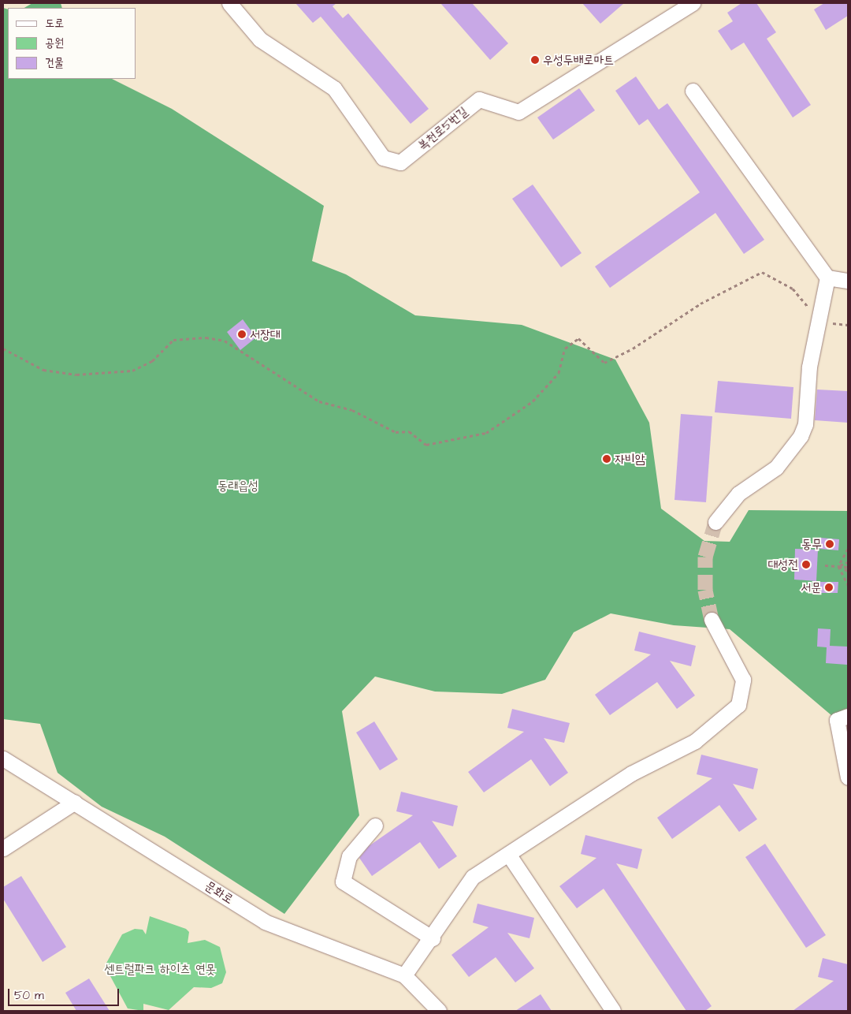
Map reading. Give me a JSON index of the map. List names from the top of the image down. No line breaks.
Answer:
{"streets":{"street":["복천로5번길","문화로"]},"parks":["동래읍성","센트럴파크 하이츠 연못"],"places":["우성두배로마트","서장대","자비암","동무","대성전","서문"],"legend":["도로","공원","건물"],"scale_bar":"50 m"}
